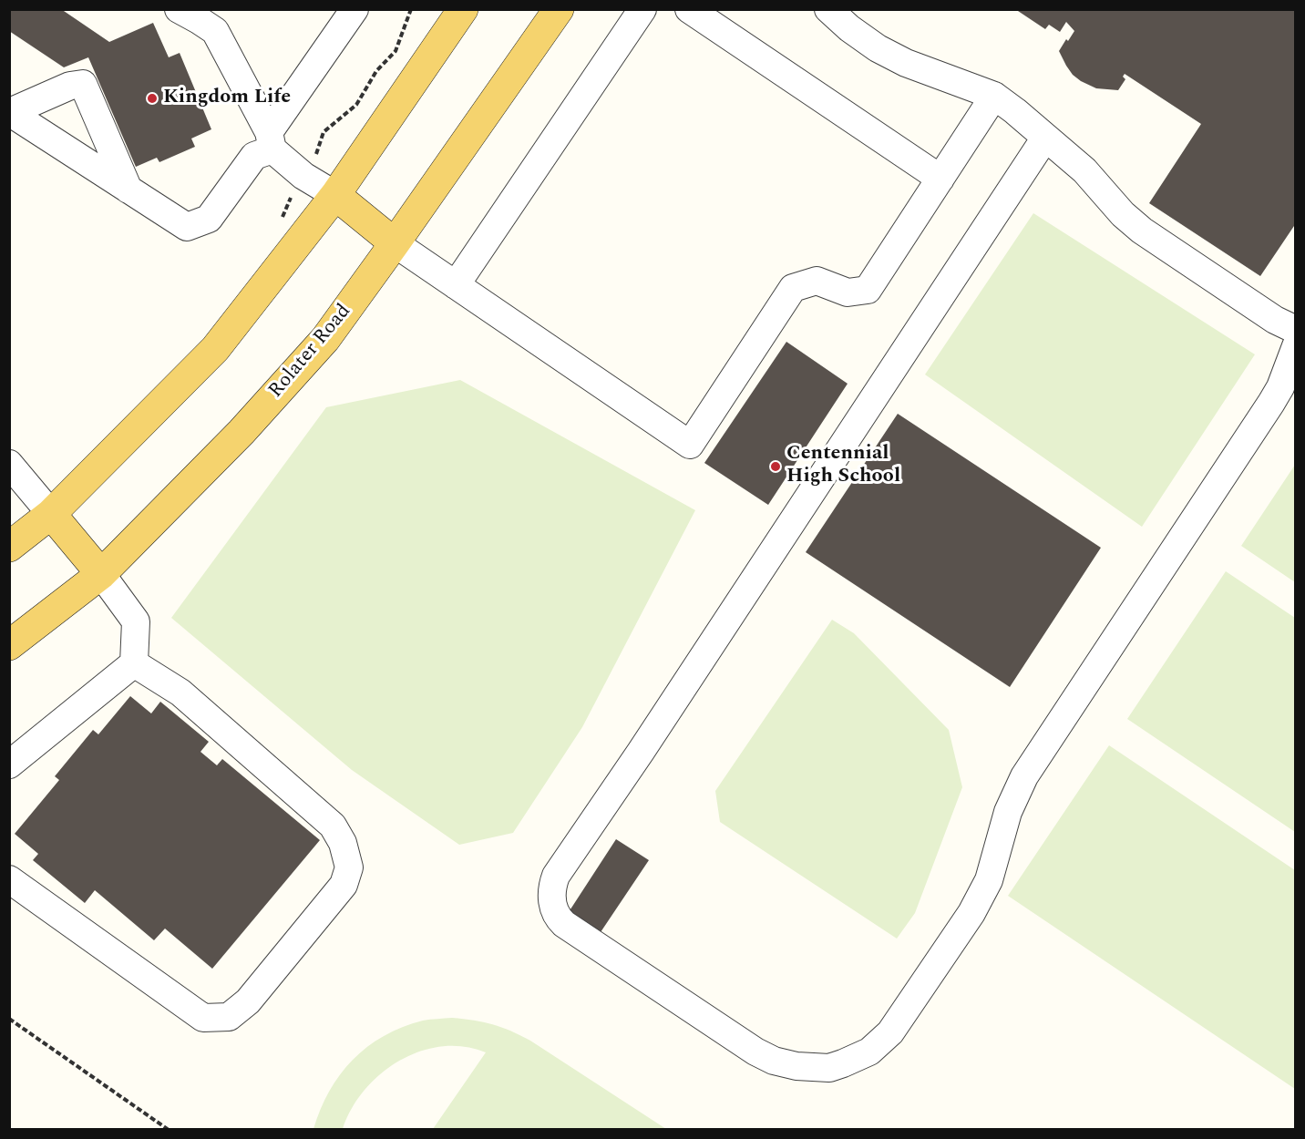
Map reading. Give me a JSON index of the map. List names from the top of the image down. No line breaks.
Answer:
{"streets":{"main road":["Rolater Road"]},"places":["Kingdom Life","Centennial High School"]}
